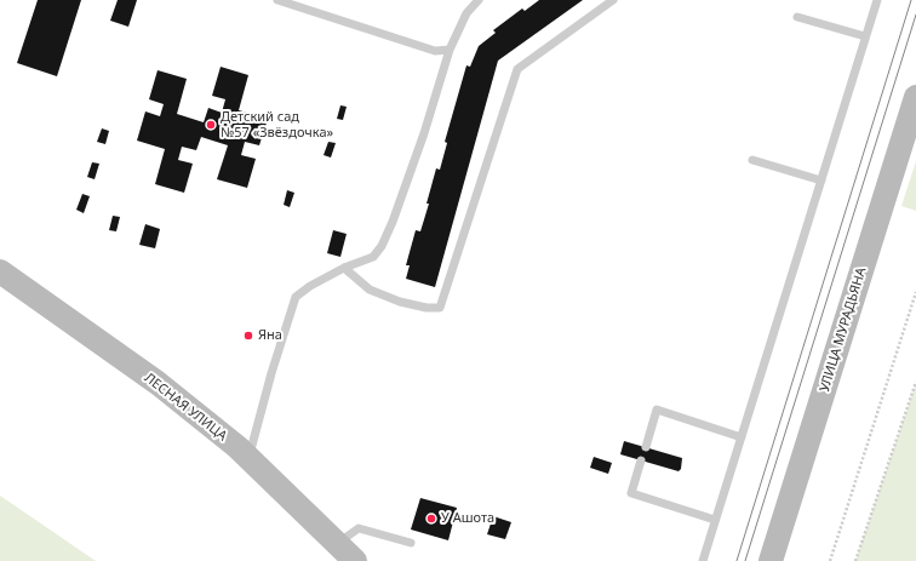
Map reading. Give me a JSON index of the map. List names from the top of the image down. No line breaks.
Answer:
{"streets":{"main road":["УЛИЦА МУРАДЬЯНА","ЛЕСНАЯ УЛИЦА"]},"places":["Детский сад №57 «Звёздочка»","Яна","У Ашота"]}
